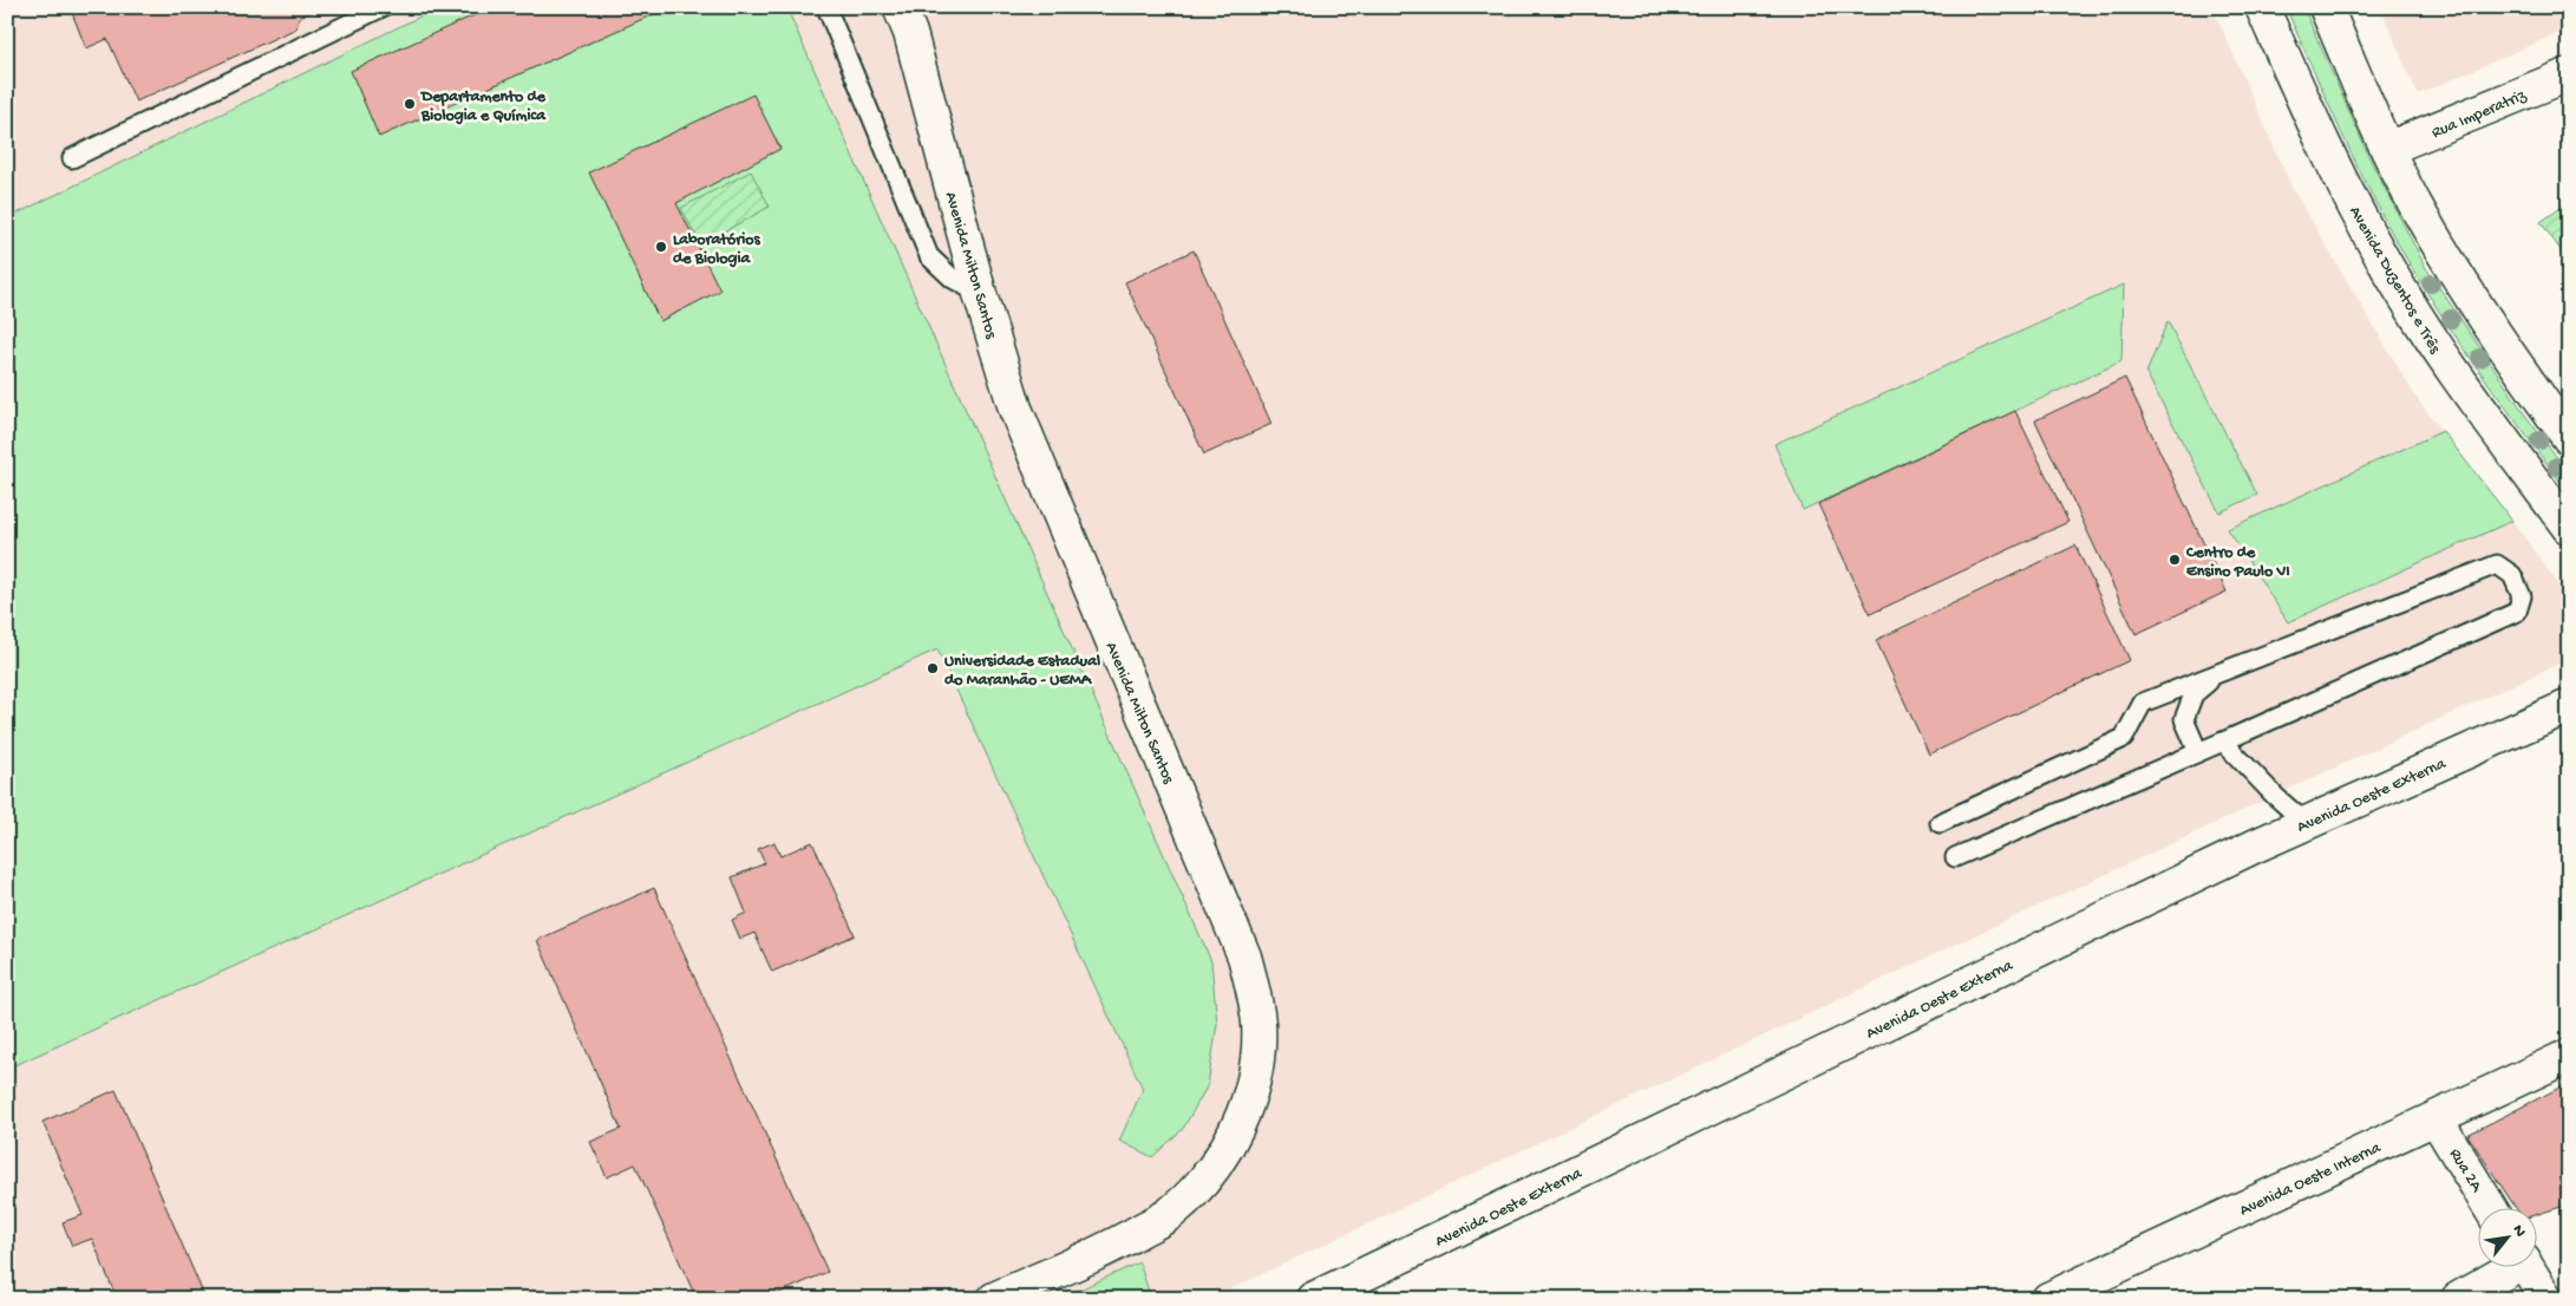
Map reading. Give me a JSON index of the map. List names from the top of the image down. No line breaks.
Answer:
{"streets":{"street":["Rua Imperatriz","Avenida Milton Santos","Avenida Duzentos e Três","Avenida Oeste Externa","Rua 2A","Avenida Oeste Interna"]},"crossings":[["Rua 2A","Avenida Oeste Interna"]],"places":["Departamento de Biologia e Química","Laboratórios de Biologia","Centro de Ensino Paulo VI","Universidade Estadual do Maranhão - UEMA"],"north":"top right"}
